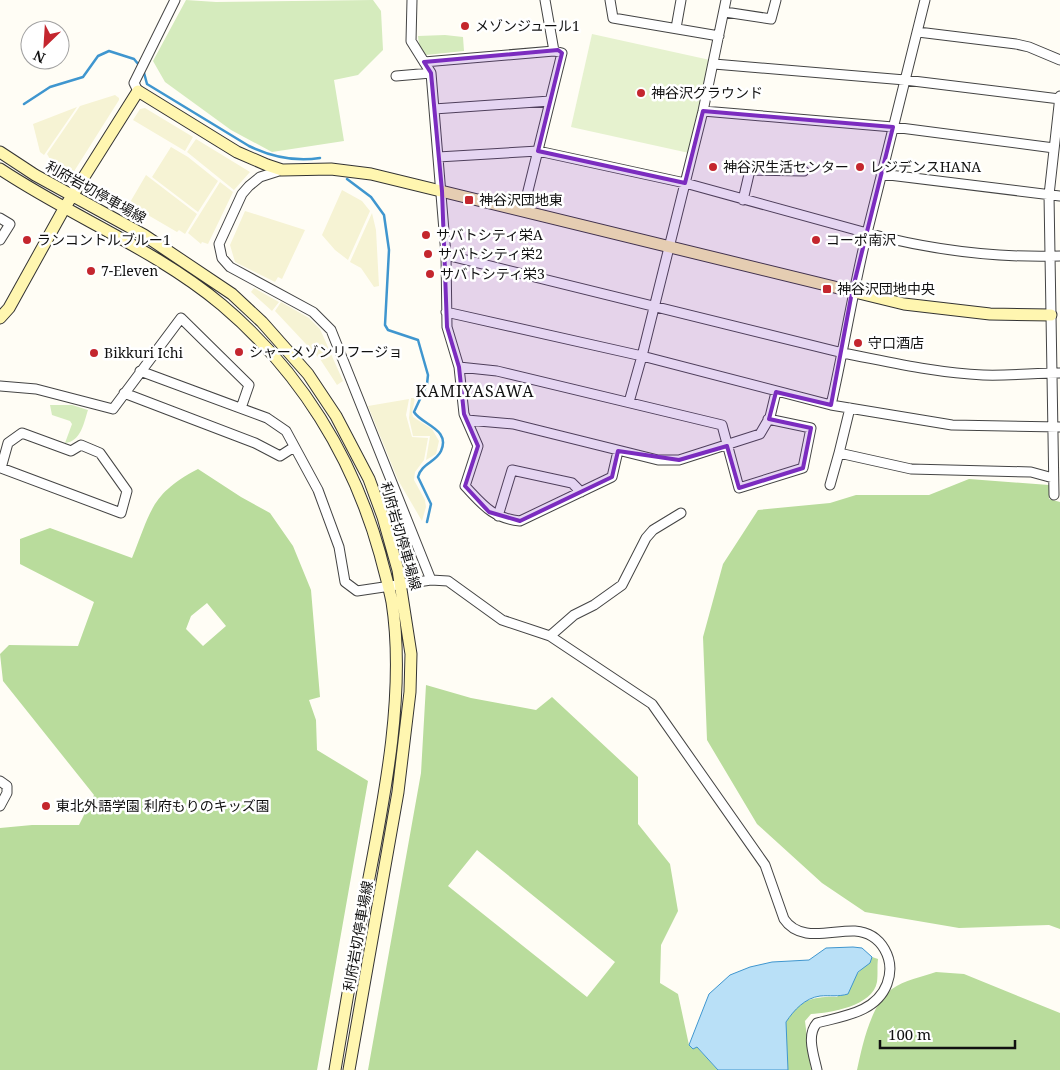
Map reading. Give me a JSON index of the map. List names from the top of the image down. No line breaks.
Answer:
{"streets":{"main road":["利府岩切停車場線"]},"districts":["KAMIYASAWA"],"places":{"other":["メゾンジュール1","神谷沢グラウンド","神谷沢生活センター","レジデンスHANA","サバトシティ栄A","ランコントルブルー1","コーポ南沢","サバトシティ栄2","7-Eleven","サバトシティ栄3","守口酒店","シャーメゾンリフージョ","Bikkuri Ichi","東北外語学園 利府もりのキッズ園"],"transit":["神谷沢団地東","神谷沢団地中央"]},"scale_bar":"100 m","north":"bottom left"}
